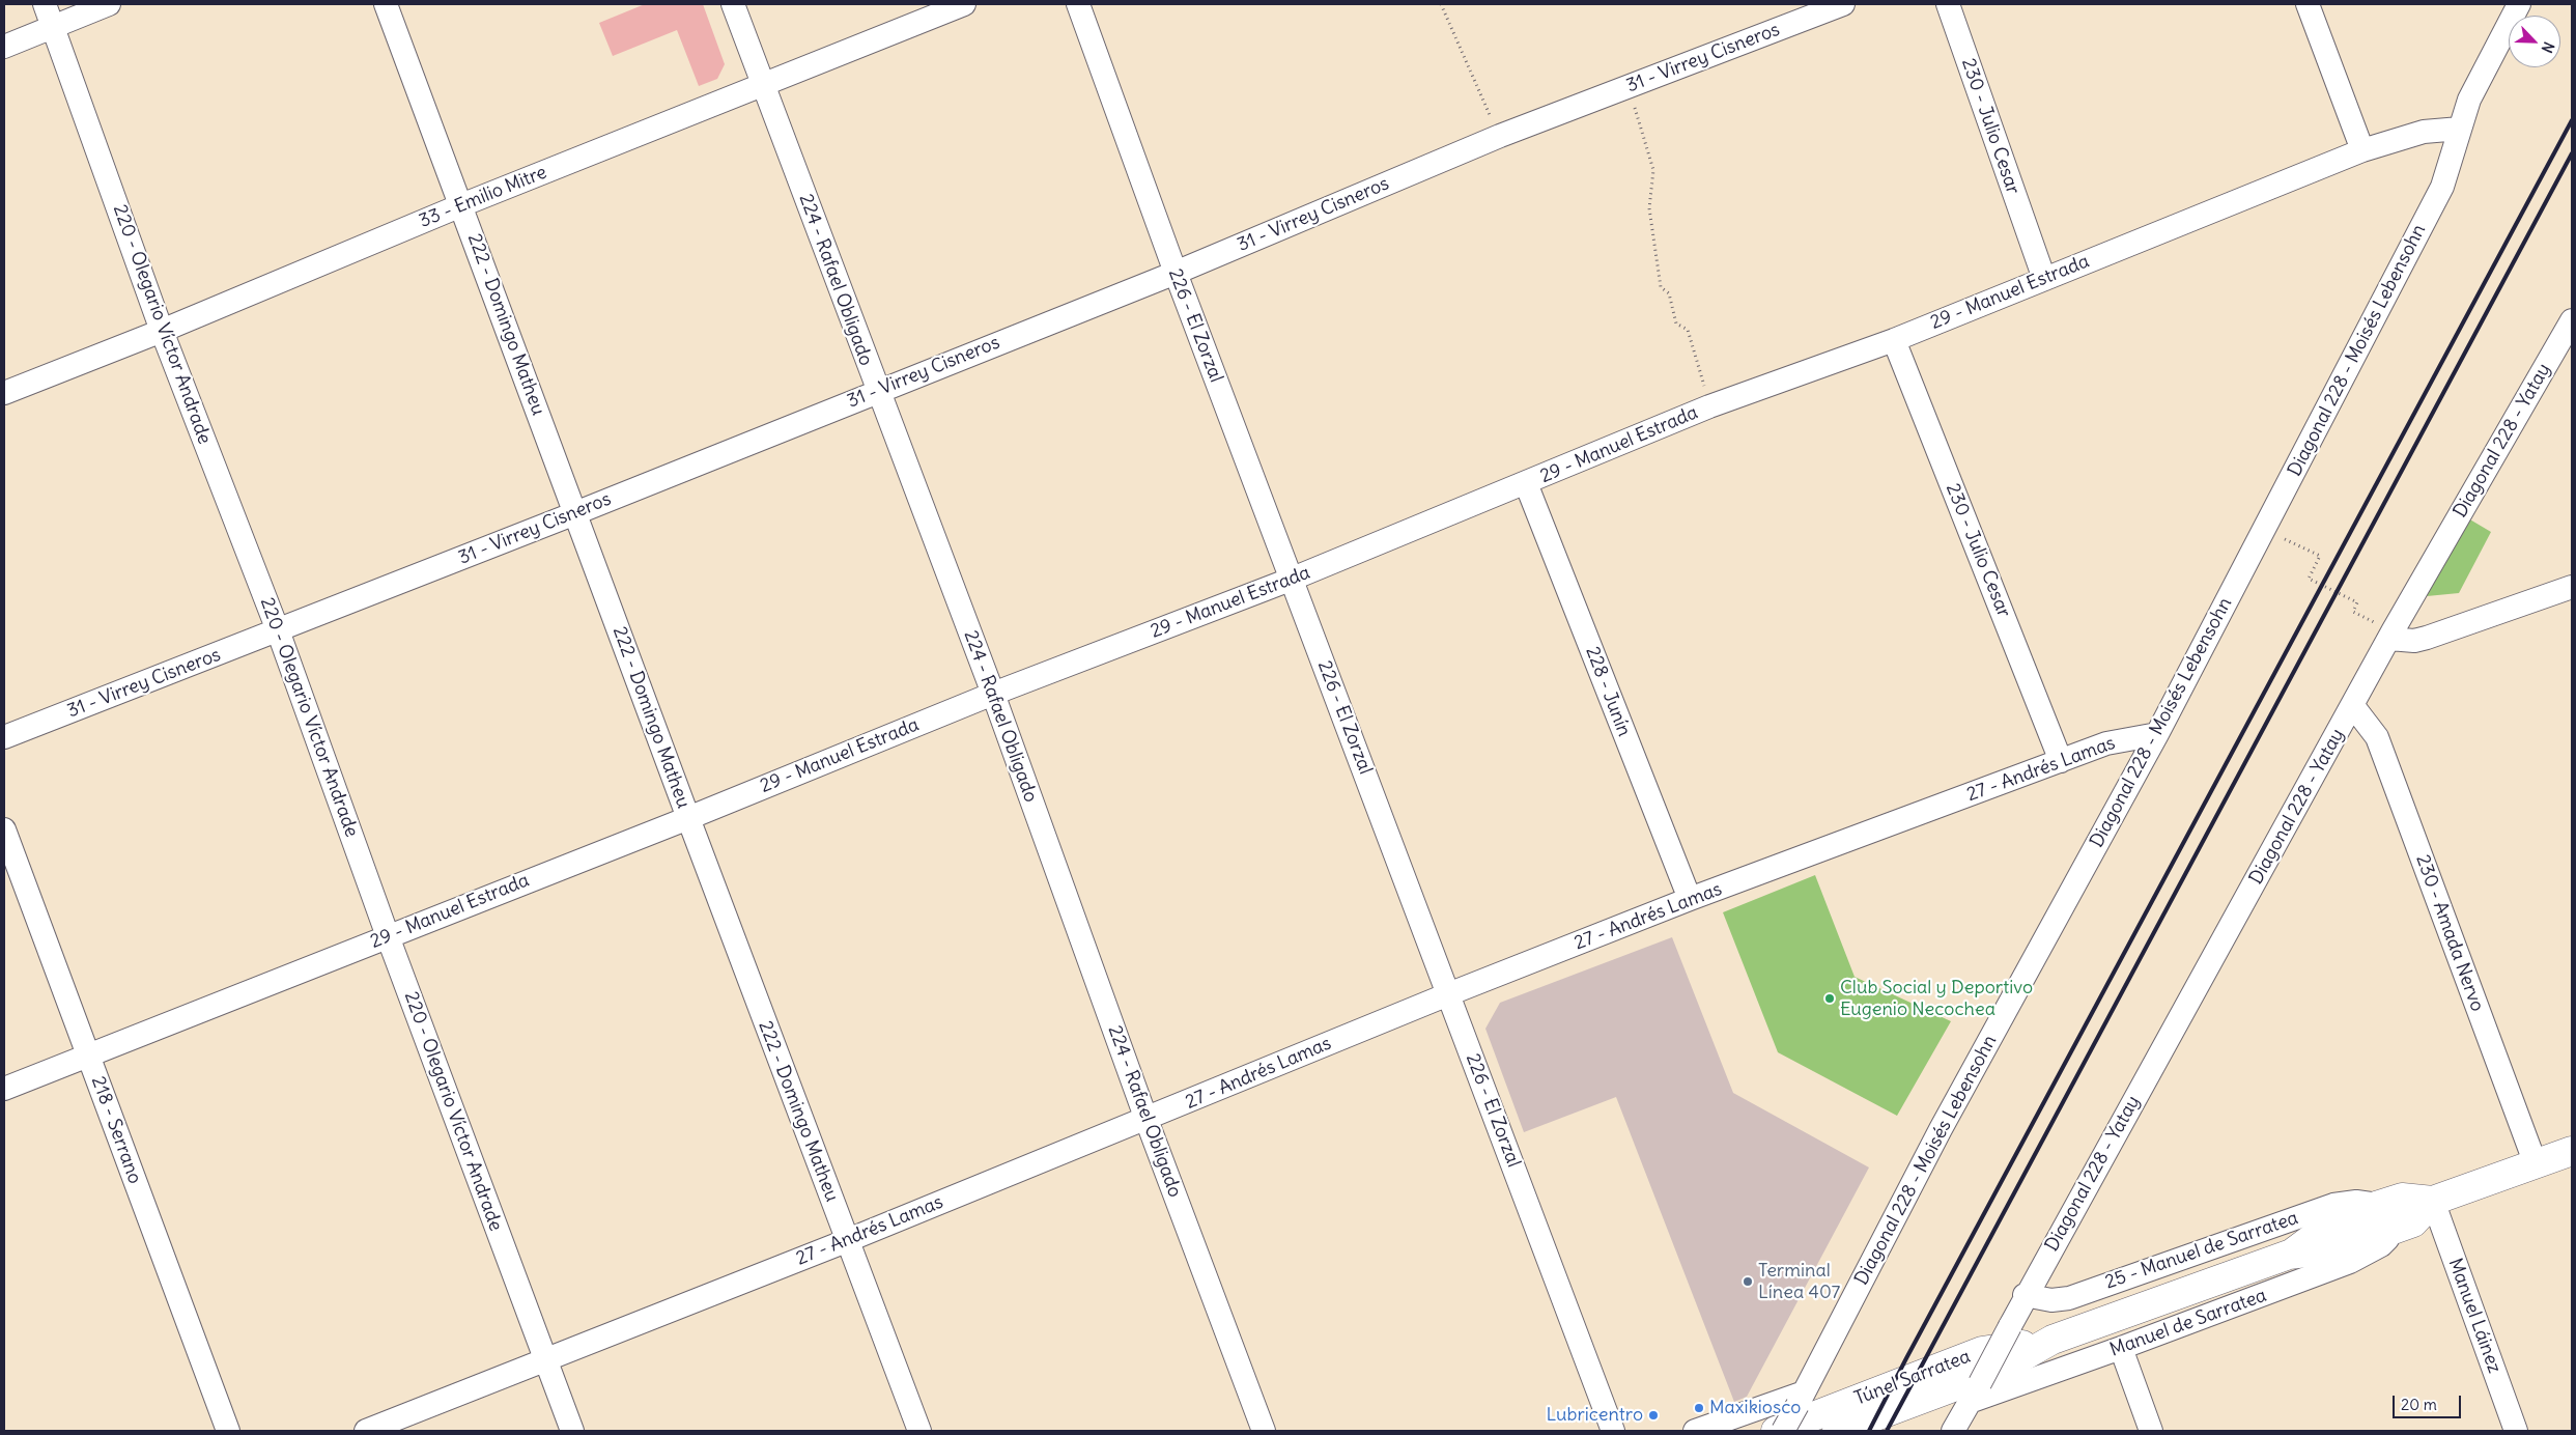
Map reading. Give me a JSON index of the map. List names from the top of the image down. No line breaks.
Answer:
{"streets":{"main road":["25 - Manuel de Sarratea","Manuel de Sarratea","Túnel Sarratea"],"street":["31 - Virrey Cisneros","230 - Julio Cesar","33 - Emilio Mitre","224 - Rafael Obligado","29 - Manuel Estrada","220 - Olegario Víctor Andrade","222 - Domingo Matheu","226 - El Zorzal","Diagonal 228 - Moisés Lebensohn","Diagonal 228 - Yatay","228 - Junín","27 - Andrés Lamas","230 - Amada Nervo","218 - Serrano","Manuel Láinez"]},"crossings":[["31 - Virrey Cisneros","224 - Rafael Obligado"],["31 - Virrey Cisneros","220 - Olegario Víctor Andrade"],["31 - Virrey Cisneros","222 - Domingo Matheu"],["31 - Virrey Cisneros","226 - El Zorzal"],["230 - Julio Cesar","29 - Manuel Estrada"],["230 - Julio Cesar","27 - Andrés Lamas"],["33 - Emilio Mitre","224 - Rafael Obligado"],["33 - Emilio Mitre","220 - Olegario Víctor Andrade"],["33 - Emilio Mitre","222 - Domingo Matheu"],["224 - Rafael Obligado","29 - Manuel Estrada"],["224 - Rafael Obligado","27 - Andrés Lamas"],["29 - Manuel Estrada","220 - Olegario Víctor Andrade"],["29 - Manuel Estrada","222 - Domingo Matheu"],["29 - Manuel Estrada","226 - El Zorzal"],["29 - Manuel Estrada","Diagonal 228 - Moisés Lebensohn"],["29 - Manuel Estrada","228 - Junín"],["29 - Manuel Estrada","218 - Serrano"],["220 - Olegario Víctor Andrade","27 - Andrés Lamas"],["222 - Domingo Matheu","27 - Andrés Lamas"],["226 - El Zorzal","27 - Andrés Lamas"],["Diagonal 228 - Moisés Lebensohn","27 - Andrés Lamas"],["Diagonal 228 - Yatay","230 - Amada Nervo"],["Diagonal 228 - Yatay","25 - Manuel de Sarratea"],["Diagonal 228 - Yatay","Manuel de Sarratea"],["228 - Junín","27 - Andrés Lamas"],["25 - Manuel de Sarratea","Manuel Láinez"],["25 - Manuel de Sarratea","Manuel de Sarratea"],["25 - Manuel de Sarratea","Túnel Sarratea"],["Manuel Láinez","Manuel de Sarratea"],["Manuel de Sarratea","Túnel Sarratea"]],"places":["Club Social y Deportivo Eugenio Necochea","Terminal Línea 407","Maxikiosco","Lubricentro"],"scale_bar":"20 m","north":"bottom right"}
